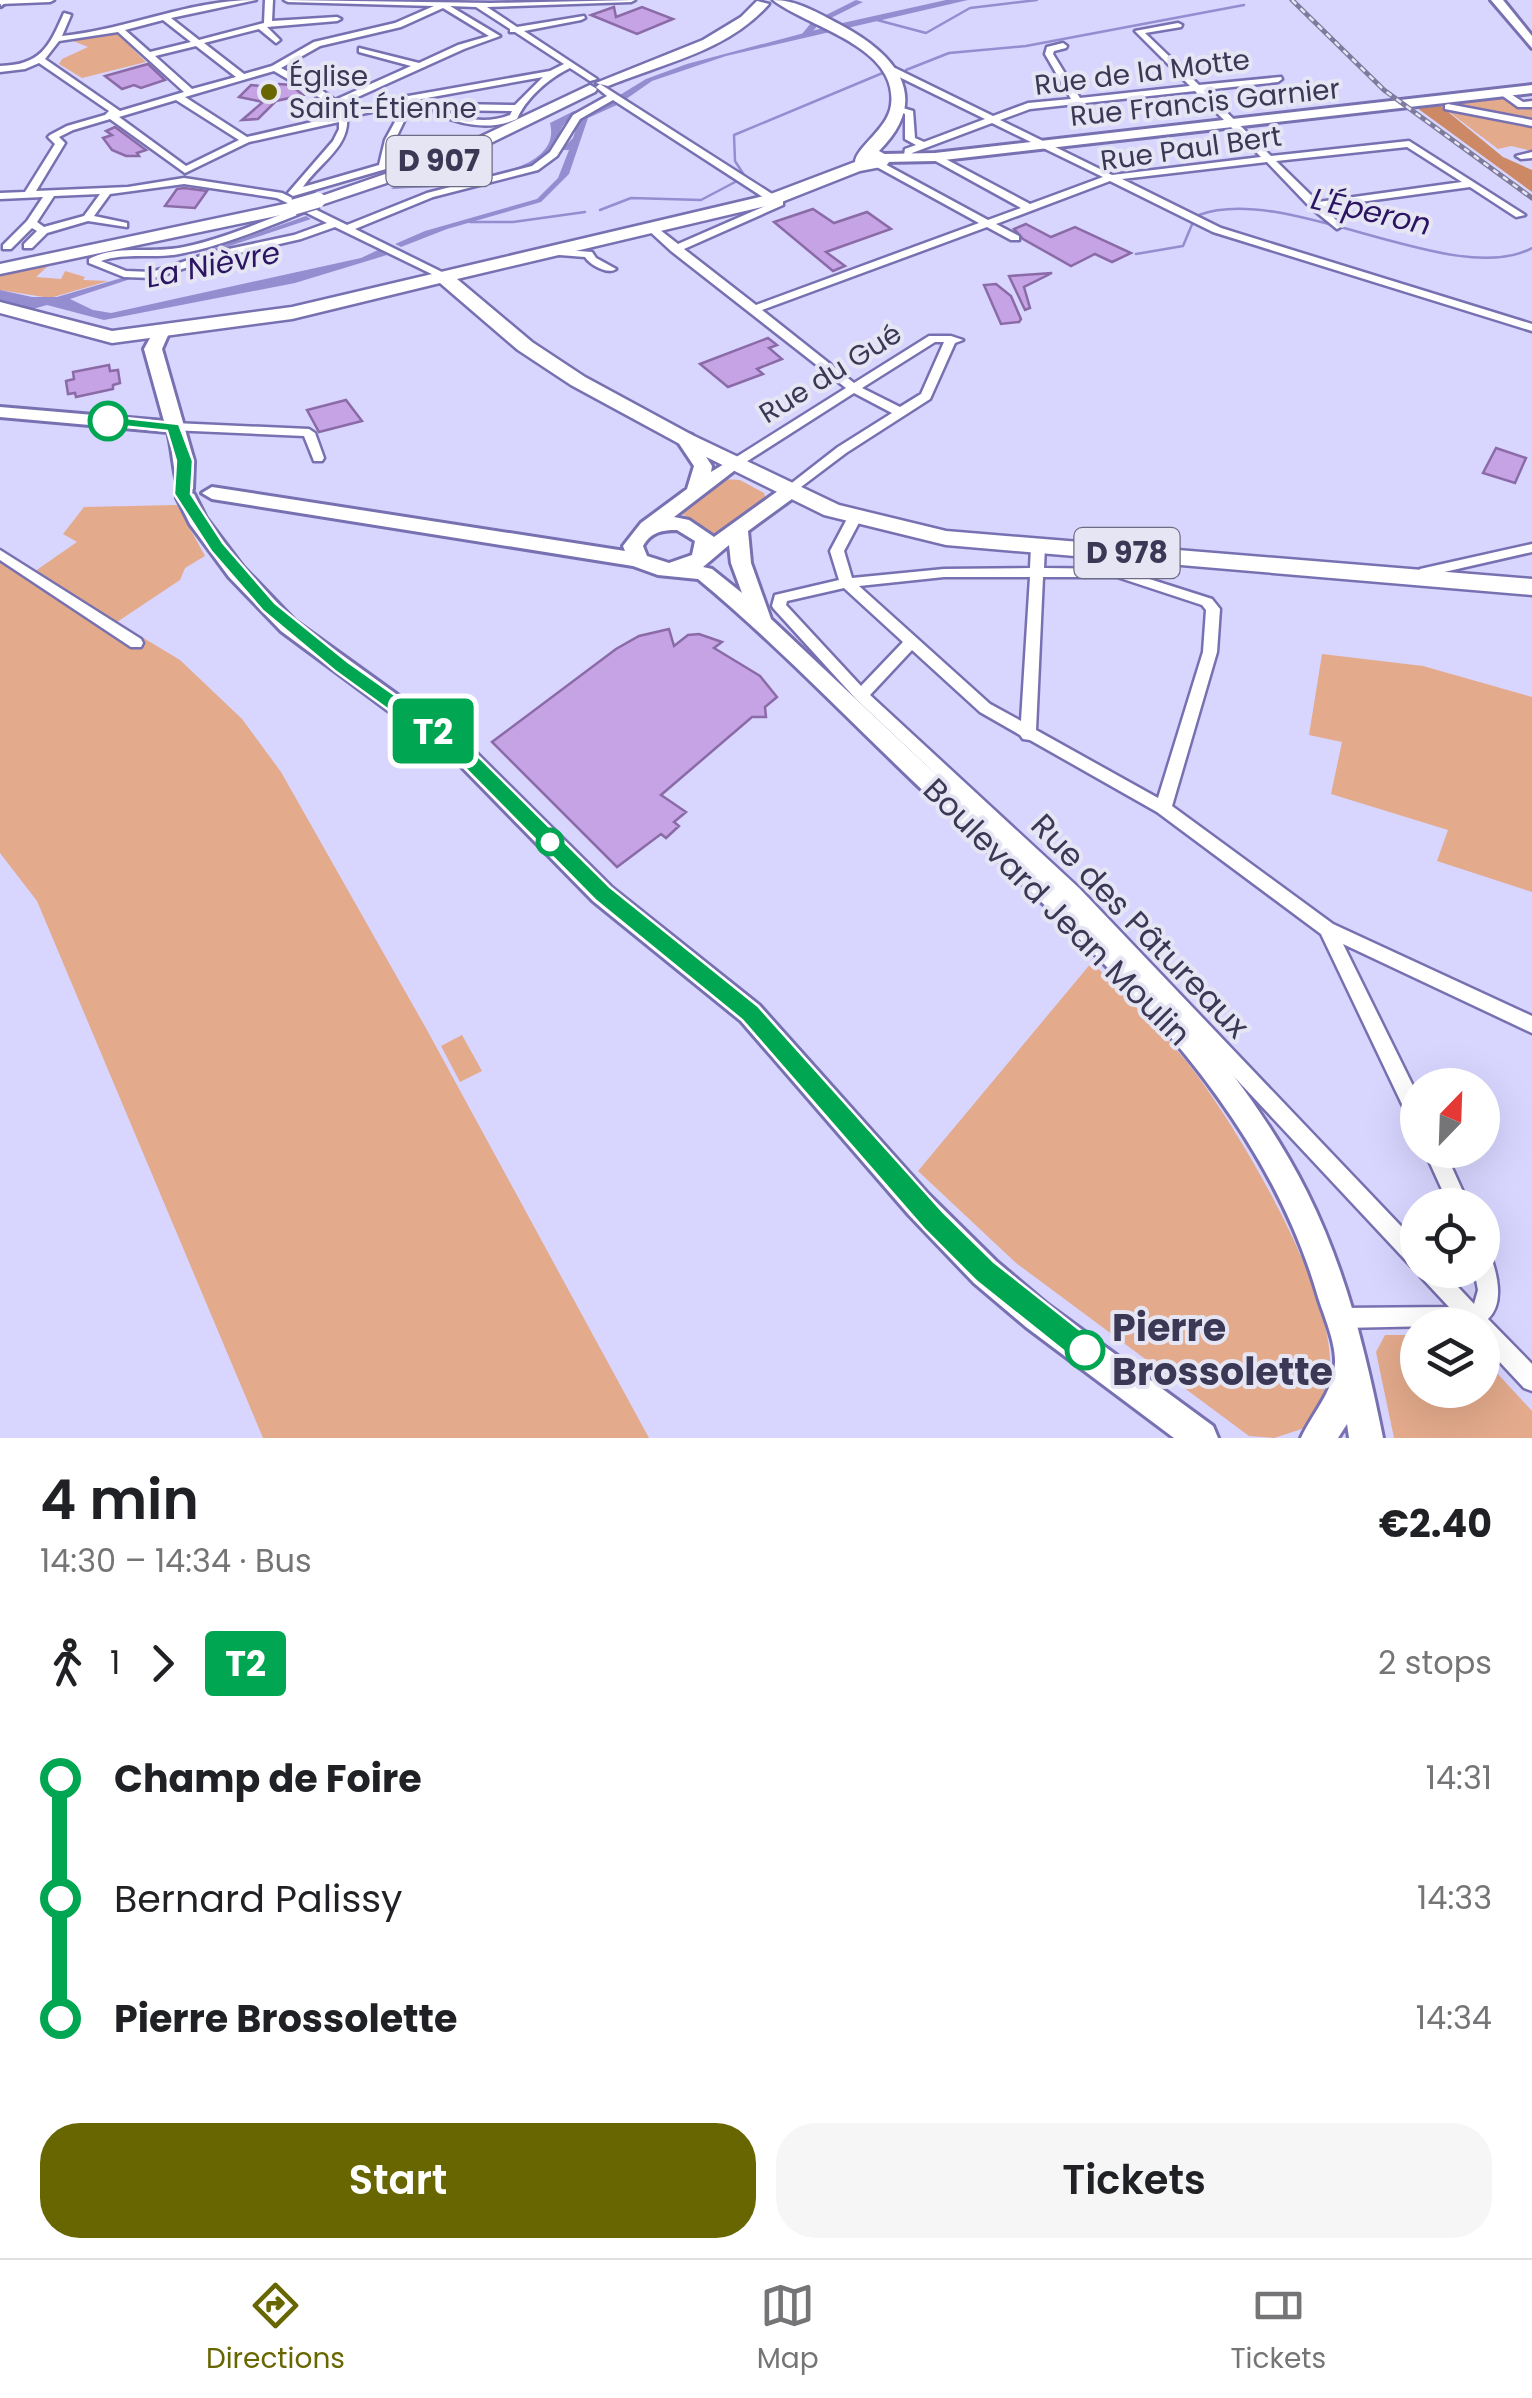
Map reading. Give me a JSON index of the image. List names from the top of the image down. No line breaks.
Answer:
{"streets":{"main road":["Rue Francis Garnier","D 907","D 978","Boulevard Jean Moulin"],"street":["Rue de la Motte","Rue Paul Bert","Rue du Gué","Rue des Pâtureaux"]},"crossings":[["Rue de la Motte","Rue Francis Garnier"],["Rue du Gué","D 978"]],"water":["L'Éperon","La Nièvre"],"places":["Église Saint-Étienne","Pierre Brossolette"],"lines":["bus line T2"],"north":"top right","page":{"on_map":"T2","heading":["4 min","14:30 – 14:34 · Bus","€2.40"],"legs":["1","T2","2 stops"],"list":[{"name":"Champ de Foire","value":"14:31"},{"name":"Bernard Palissy","value":"14:33"},{"name":"Pierre Brossolette","value":"14:34"}],"buttons":["Start","Tickets"],"tabs":["Directions","Map","Tickets"]}}
